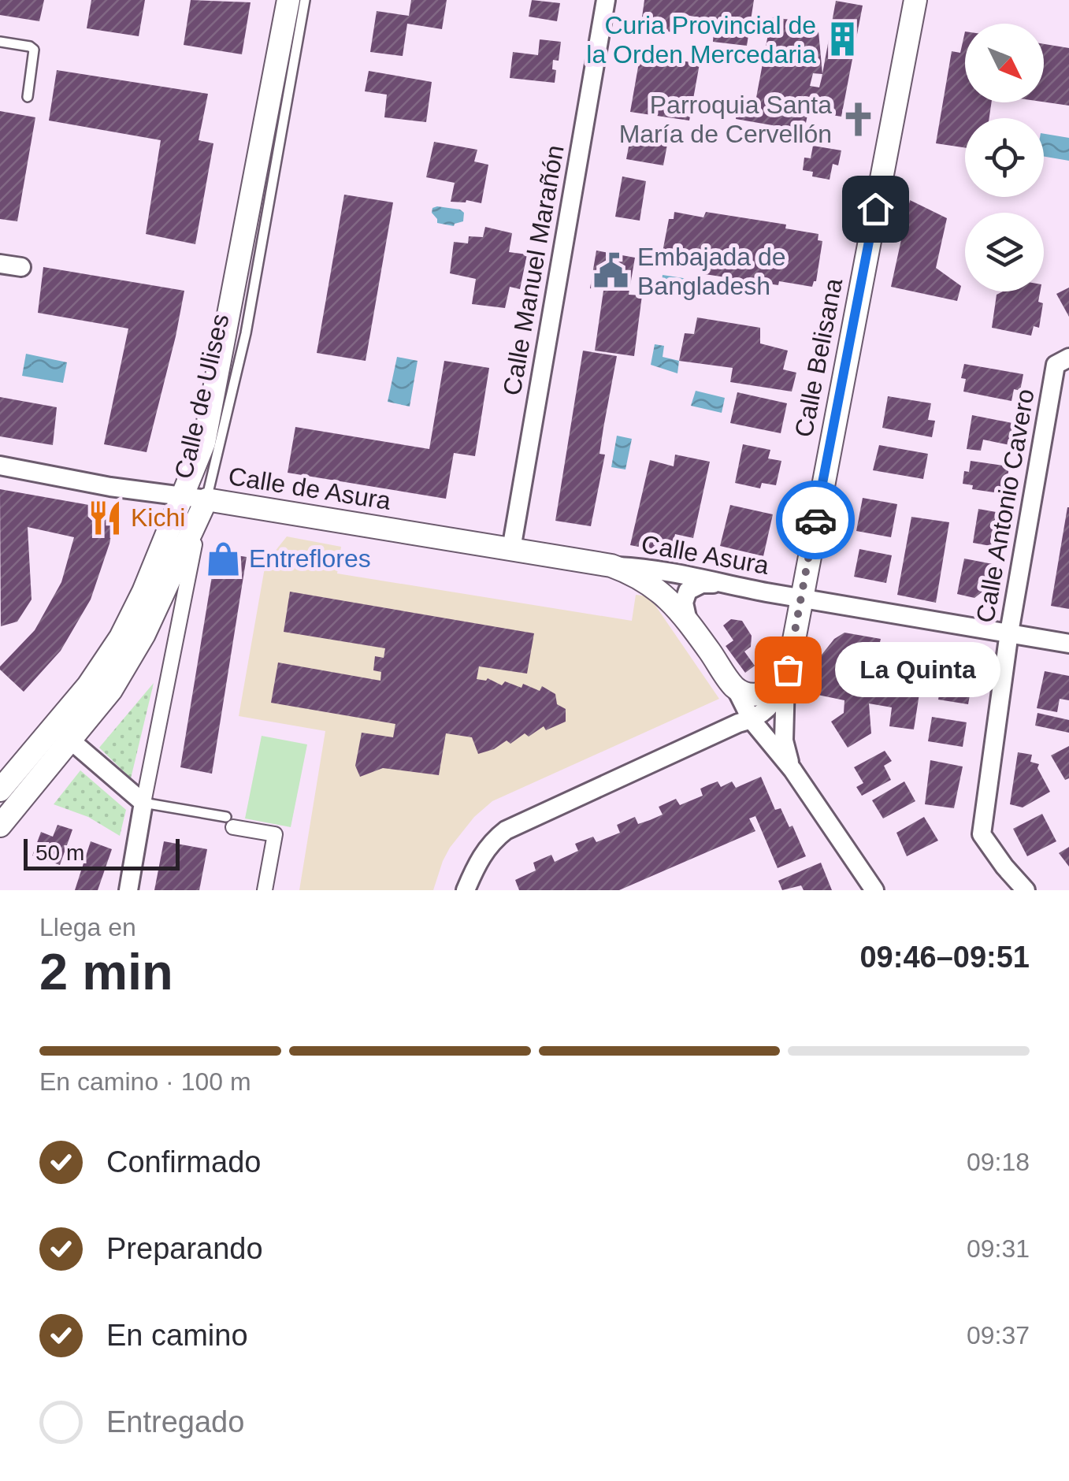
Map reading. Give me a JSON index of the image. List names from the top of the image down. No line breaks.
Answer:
{"streets":{"street":["Calle Manuel Marañón","Calle Belisana","Calle de Ulises","Calle de Asura","Calle Antonio Cavero","Calle Asura"]},"crossings":[["Calle Manuel Marañón","Calle de Asura"],["Calle Belisana","Calle Asura"],["Calle de Ulises","Calle de Asura"],["Calle de Asura","Calle Asura"],["Calle Antonio Cavero","Calle Asura"]],"places":{"building":["Curia Provincial de la Orden Mercedaria"],"church":["Parroquia Santa María de Cervellón"],"public building":["Embajada de Bangladesh"],"restaurant":["Kichi"],"shop":["Entreflores"],"other":["La Quinta"]},"scale_bar":"50 m","north":"bottom right","page":{"bubble":"La Quinta","scale":"50 m","heading":["2 min","Llega en","09:46–09:51"],"bar":"En camino · 100 m","list":[["Confirmado","09:18"],["Preparando","09:31"],["En camino","09:37"],"Entregado"]}}
